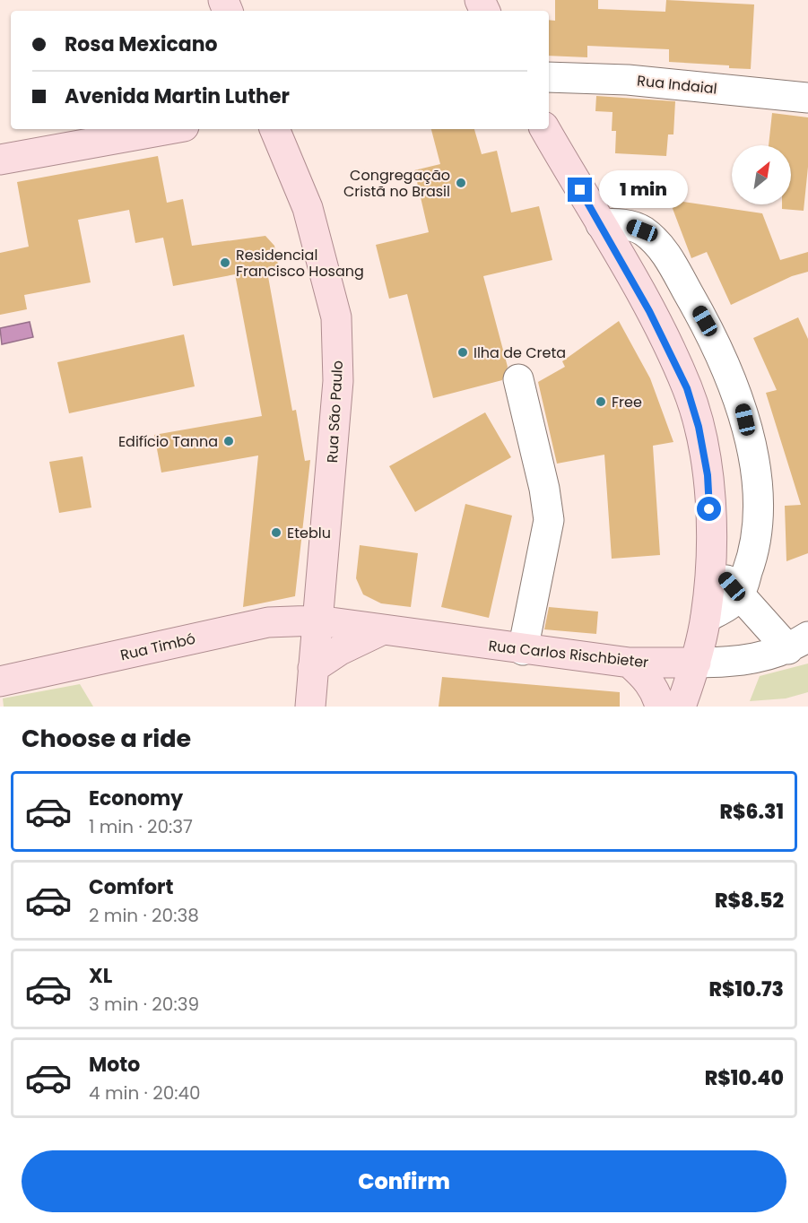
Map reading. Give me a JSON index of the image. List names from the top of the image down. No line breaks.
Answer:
{"streets":{"main road":["Rua São Paulo","Rua Timbó","Rua Carlos Rischbieter"],"street":["Rua Indaial"]},"crossings":[["Rua São Paulo","Rua Timbó"],["Rua São Paulo","Rua Carlos Rischbieter"],["Rua Timbó","Rua Carlos Rischbieter"]],"places":["Congregação Cristã no Brasil","Residencial Francisco Hosang","Ilha de Creta","Free","Edifício Tanna","Eteblu"],"north":"top right","page":{"banner":["Rosa Mexicano","Avenida Martin Luther"],"bubble":"1 min","heading":"Choose a ride","list":[{"name":"Economy","note":"1 min · 20:37","value":"R$6.31"},{"name":"Comfort","note":"2 min · 20:38","value":"R$8.52"},{"name":"XL","note":"3 min · 20:39","value":"R$10.73"},{"name":"Moto","note":"4 min · 20:40","value":"R$10.40"}],"buttons":"Confirm"}}
